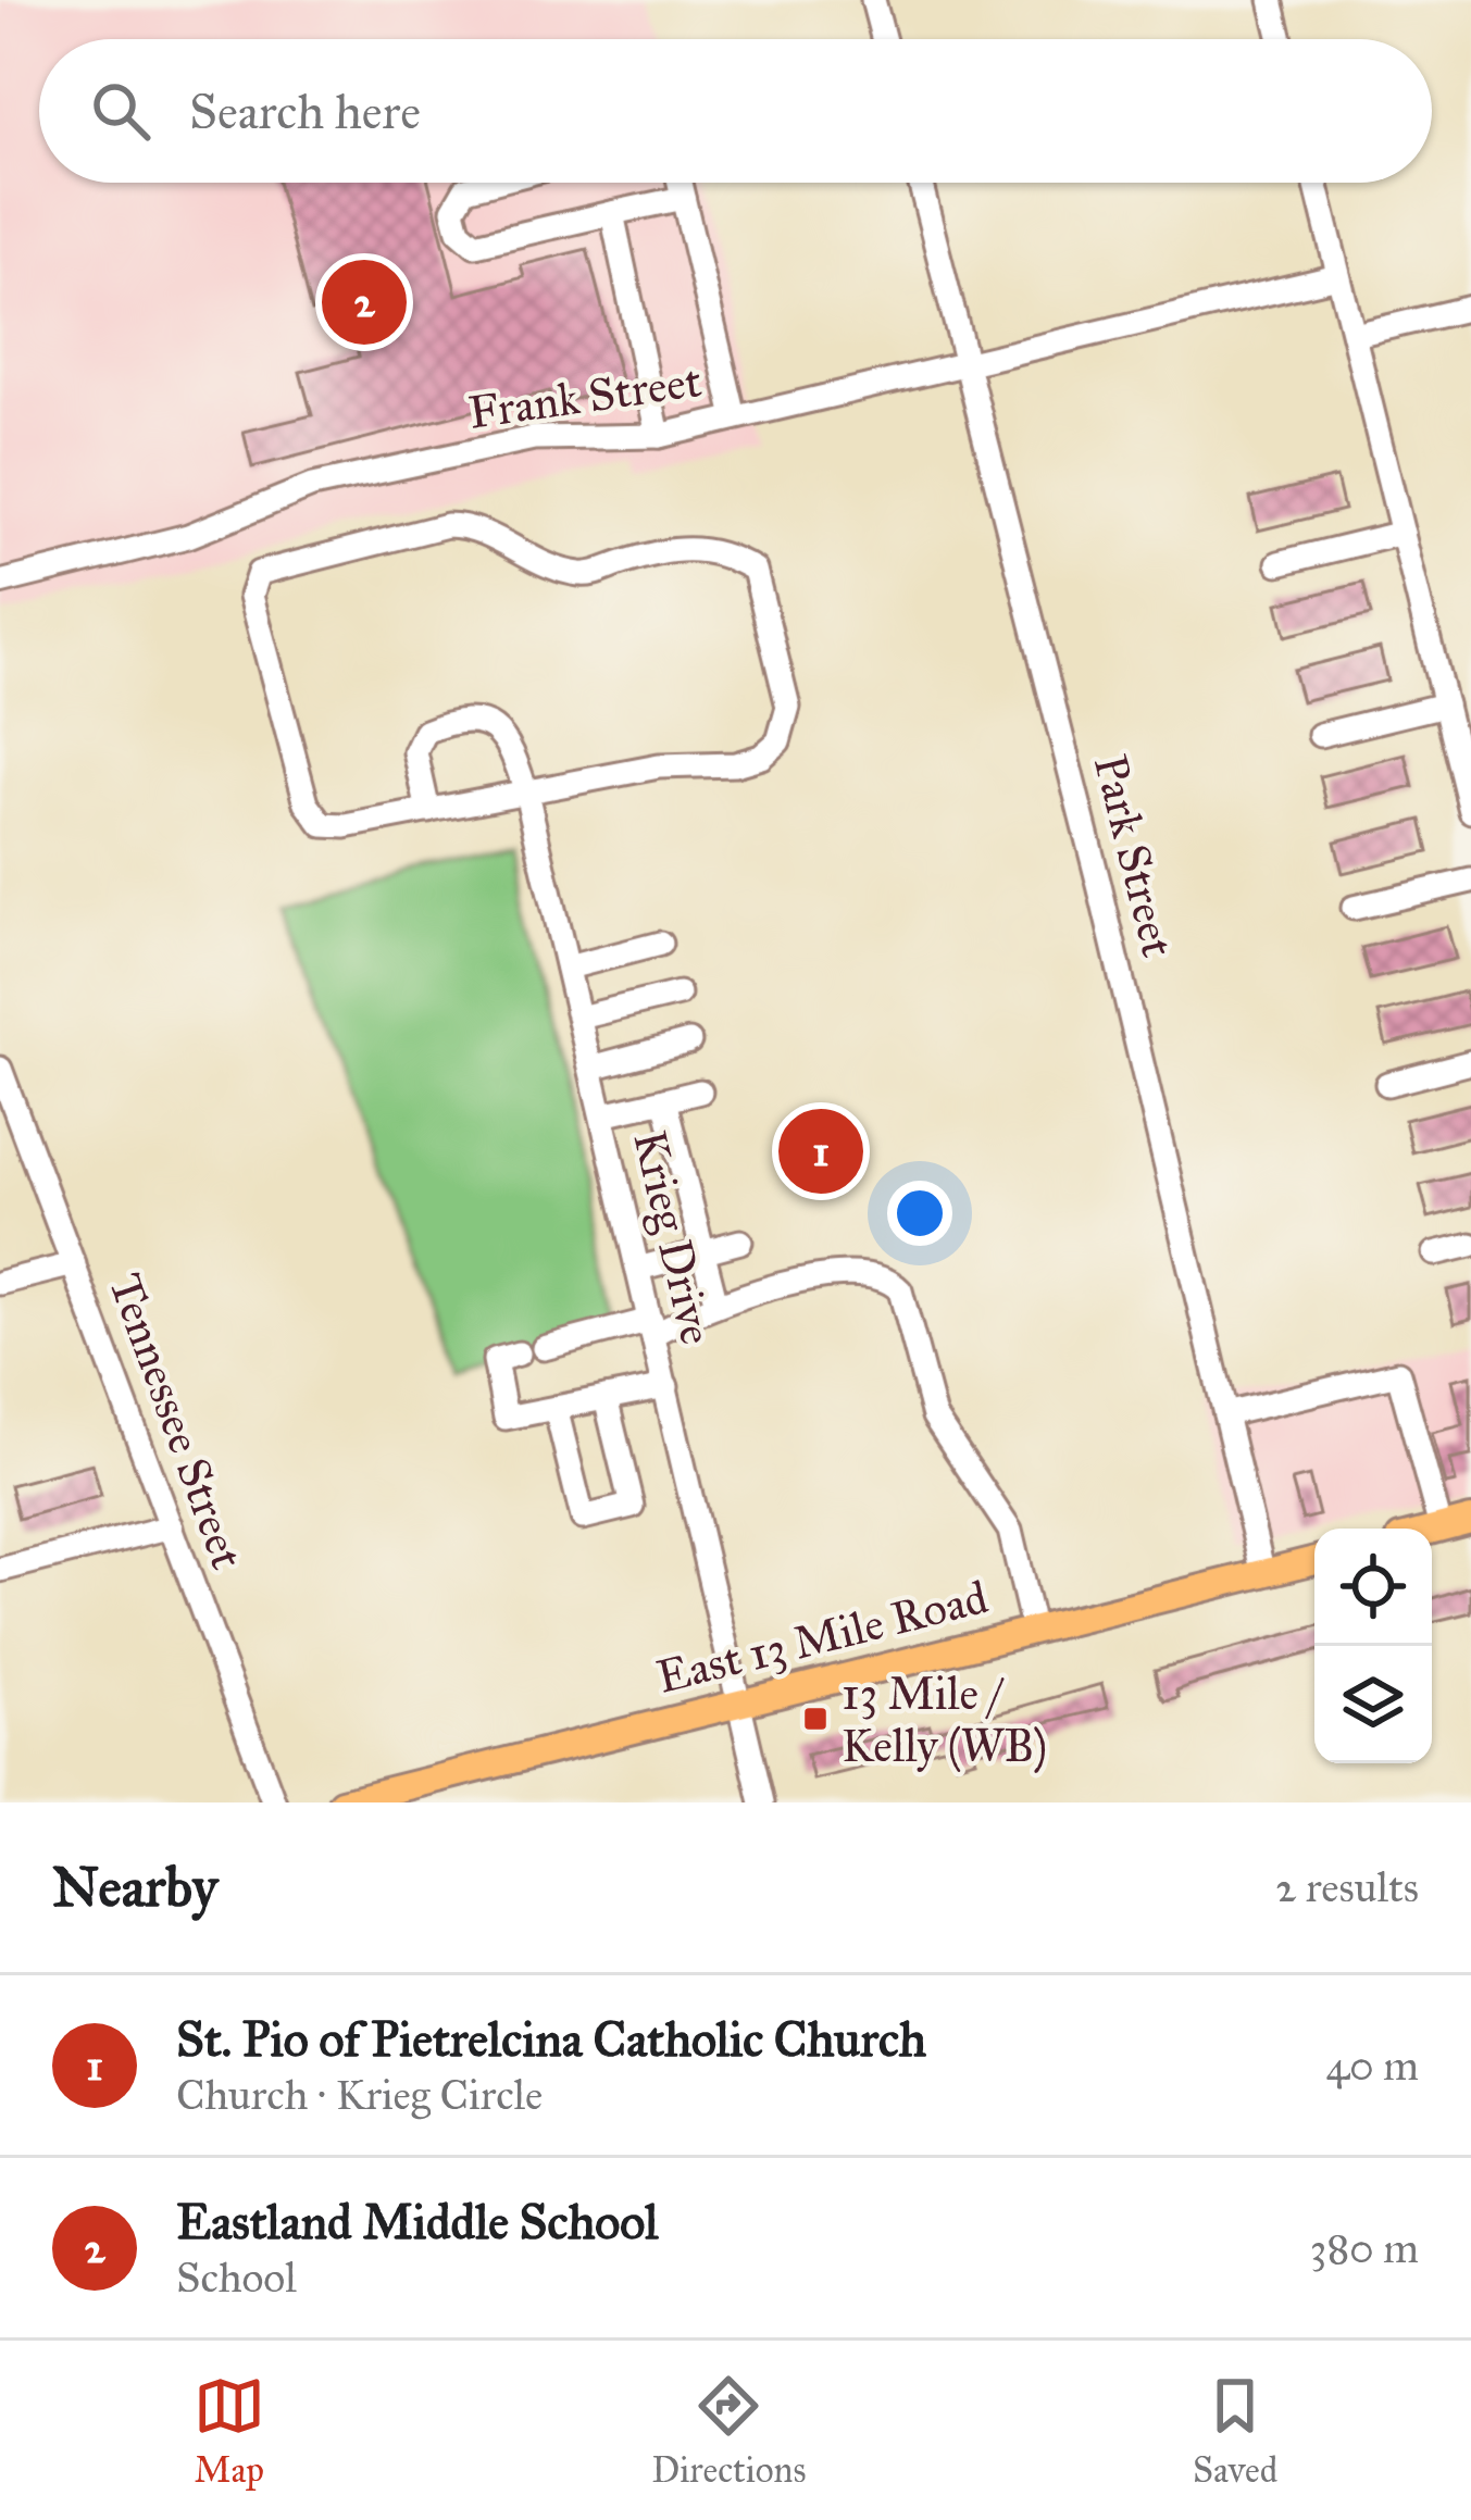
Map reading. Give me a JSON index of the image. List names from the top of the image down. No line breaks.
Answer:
{"streets":{"main road":["East 13 Mile Road"],"street":["Frank Street","Park Street","Krieg Drive","Tennessee Street"]},"crossings":[["Frank Street","Park Street"],["Park Street","East 13 Mile Road"],["Krieg Drive","East 13 Mile Road"]],"places":{"transit":["13 Mile / Kelly (WB)"]},"page":{"search":"Search here","pins":["2","1"],"heading":["Nearby","2 results"],"list":[{"mark":"1","name":"St. Pio of Pietrelcina Catholic Church","note":"Church · Krieg Circle","value":"40 m"},{"mark":"2","name":"Eastland Middle School","note":"School","value":"380 m"}],"nav":["Map","Directions","Saved"]}}
